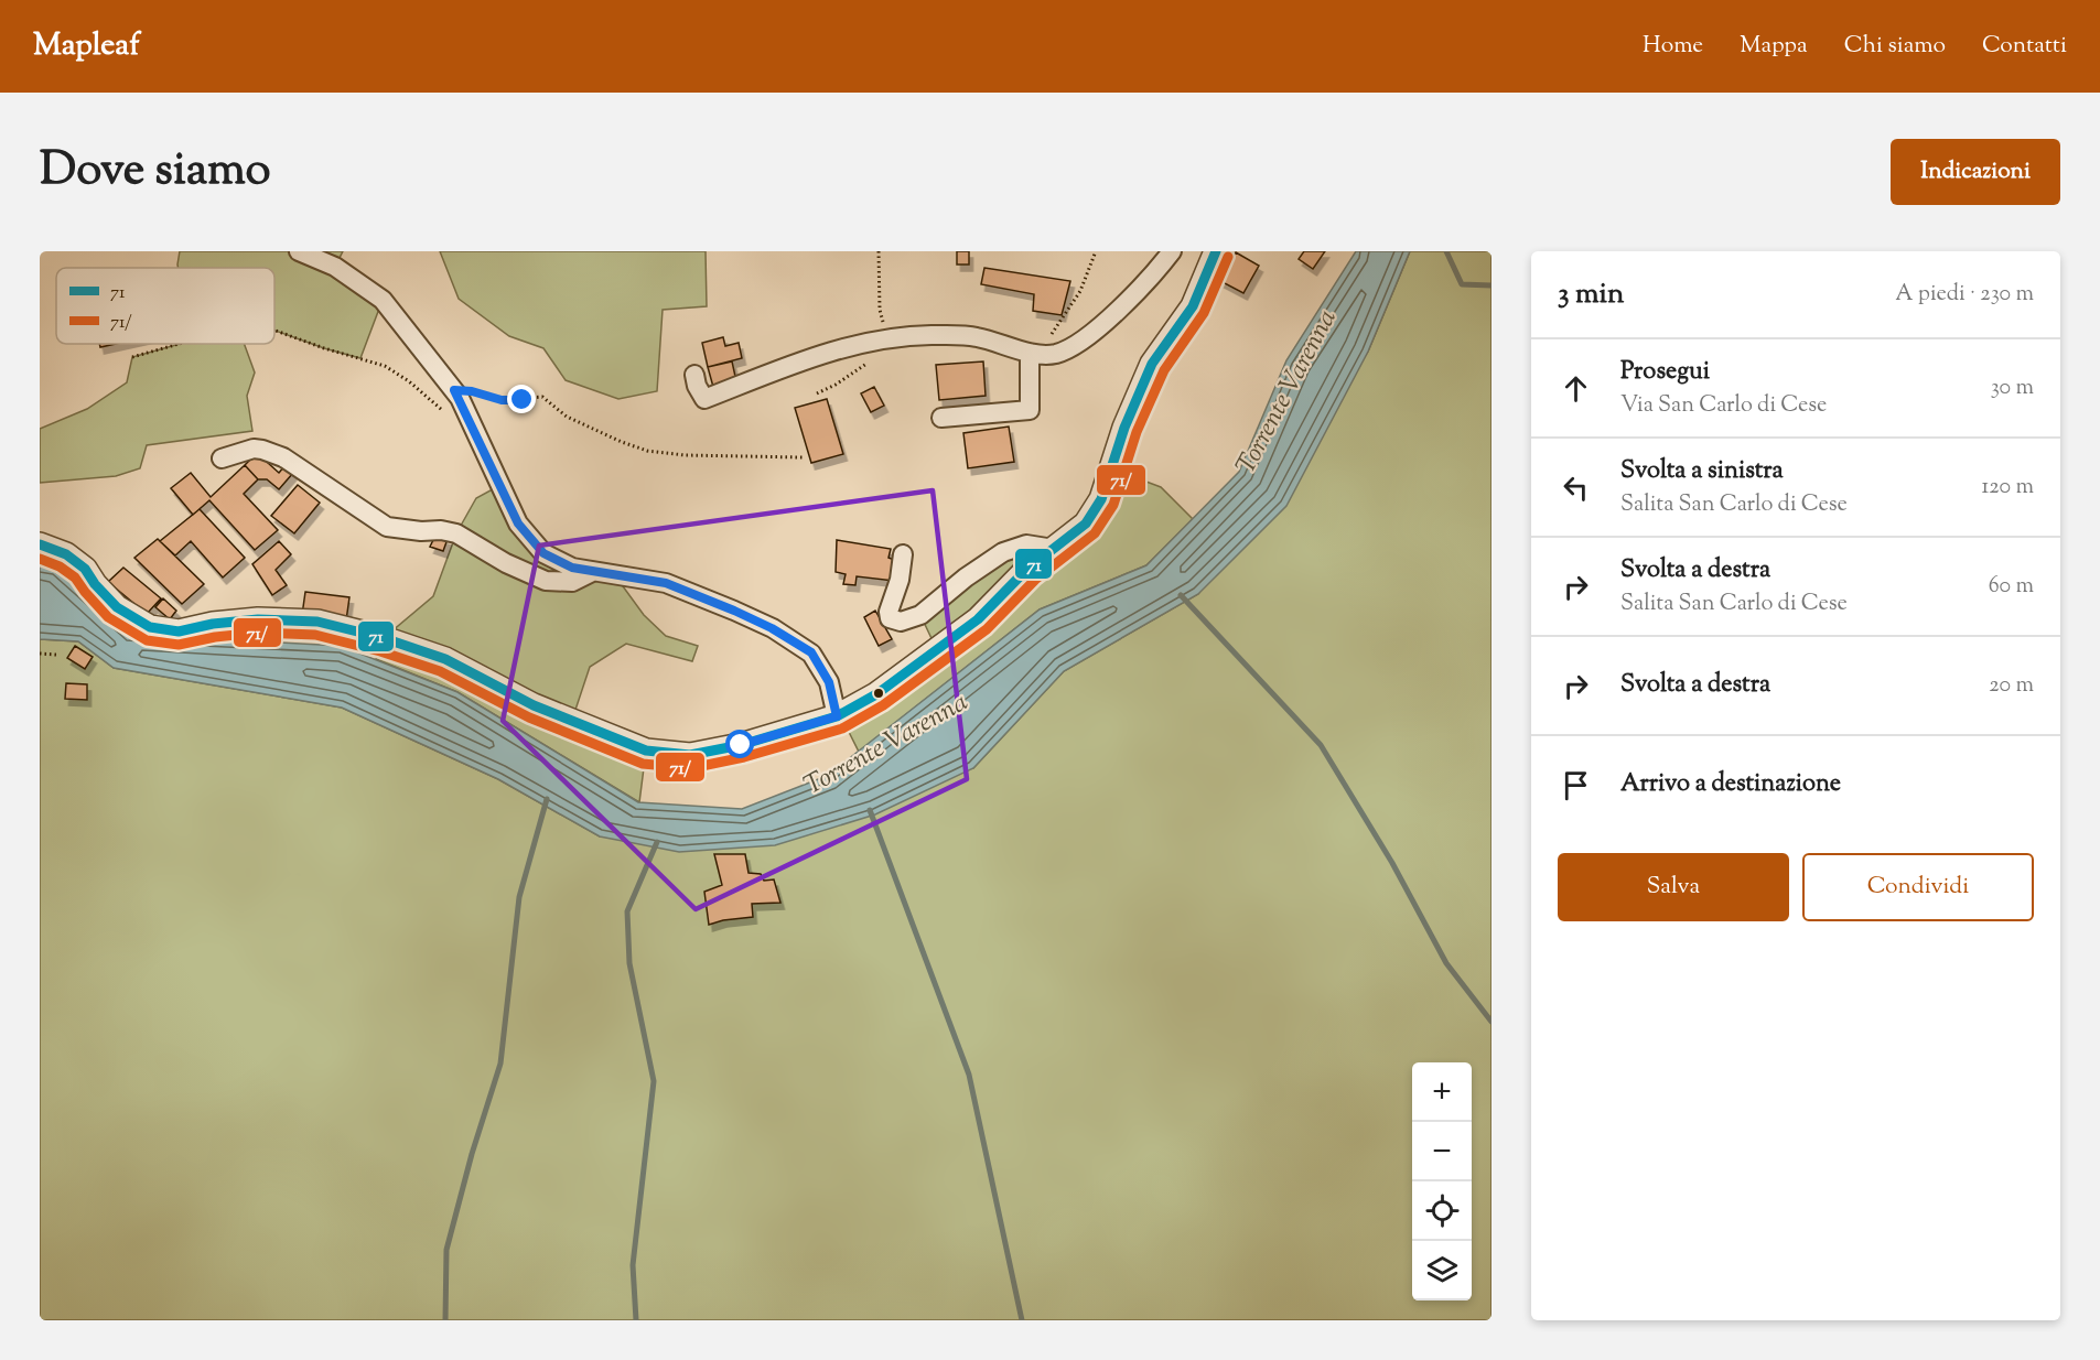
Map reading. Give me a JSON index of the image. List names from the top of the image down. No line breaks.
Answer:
{"water":["Torrente Varenna"],"lines":["transit line 71","transit line 71/"],"legend":["71","71/"],"page":{"header":"Mapleaf","nav":["Home","Mappa","Chi siamo","Contatti"],"title":"Dove siamo","buttons":["Indicazioni",["Salva","Condividi"]],"heading":["3 min","A piedi · 230 m"],"list":[["Prosegui","Via San Carlo di Cese","30 m"],["Svolta a sinistra","Salita San Carlo di Cese","120 m"],["Svolta a destra","Salita San Carlo di Cese","60 m"],["Svolta a destra","20 m"],"Arrivo a destinazione"],"map_buttons":["+","−"]}}
